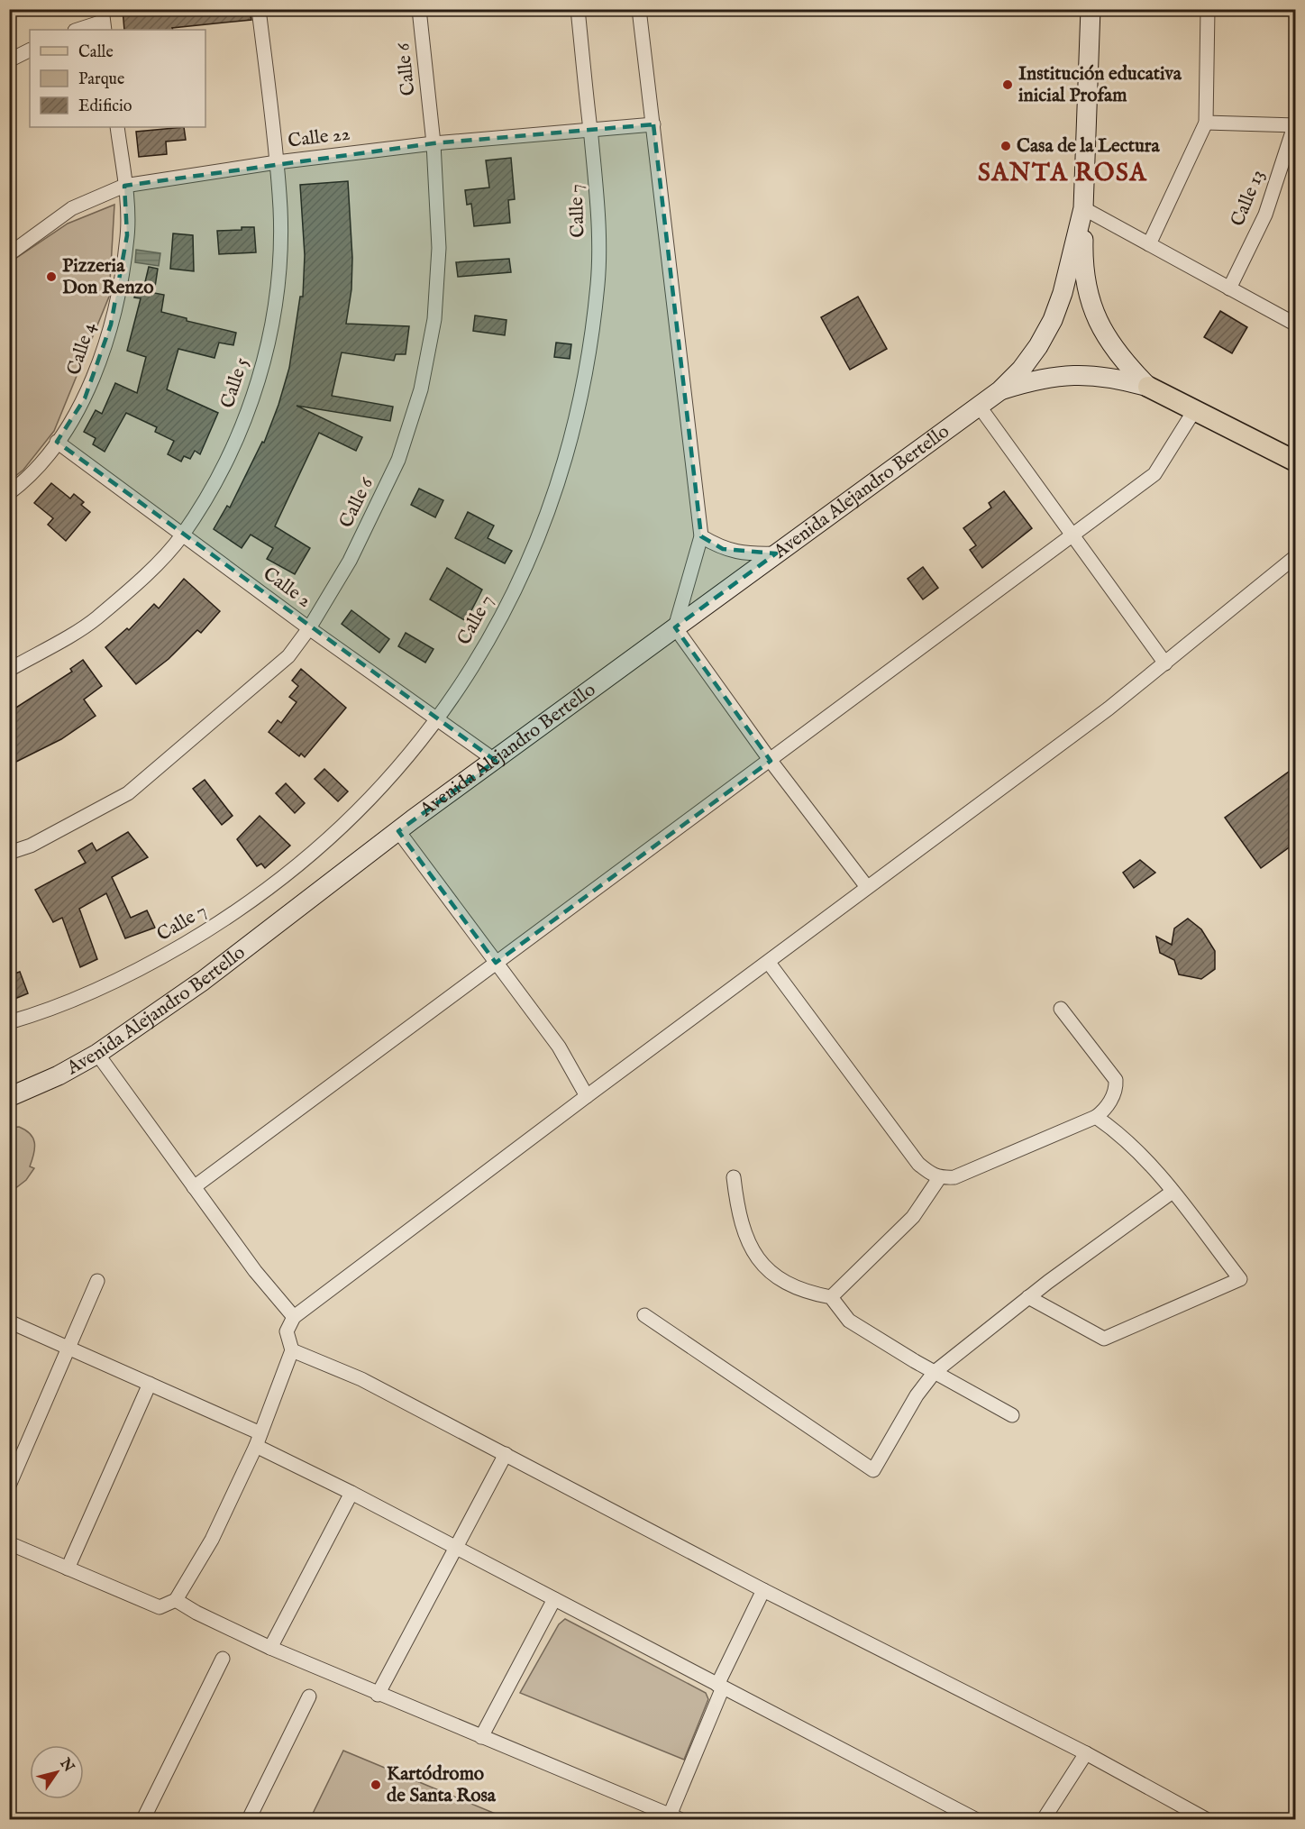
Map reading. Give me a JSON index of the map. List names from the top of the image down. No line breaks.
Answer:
{"streets":{"main road":["Avenida Alejandro Bertello"],"street":["Calle 6","Calle 22","Calle 13","Calle 7","Calle 4","Calle 5","Calle 2"]},"crossings":[["Calle 6","Calle 22"],["Calle 6","Calle 2"],["Calle 22","Calle 7"],["Calle 22","Calle 4"],["Calle 22","Calle 5"],["Calle 7","Calle 2"],["Calle 4","Calle 2"],["Calle 5","Calle 2"],["Avenida Alejandro Bertello","Calle 2"]],"districts":["SANTA ROSA"],"places":["Institución educativa inicial Profam","Casa de la Lectura","Pizzeria Don Renzo","Kartódromo de Santa Rosa"],"legend":["Calle","Parque","Edificio"],"north":"top right"}
